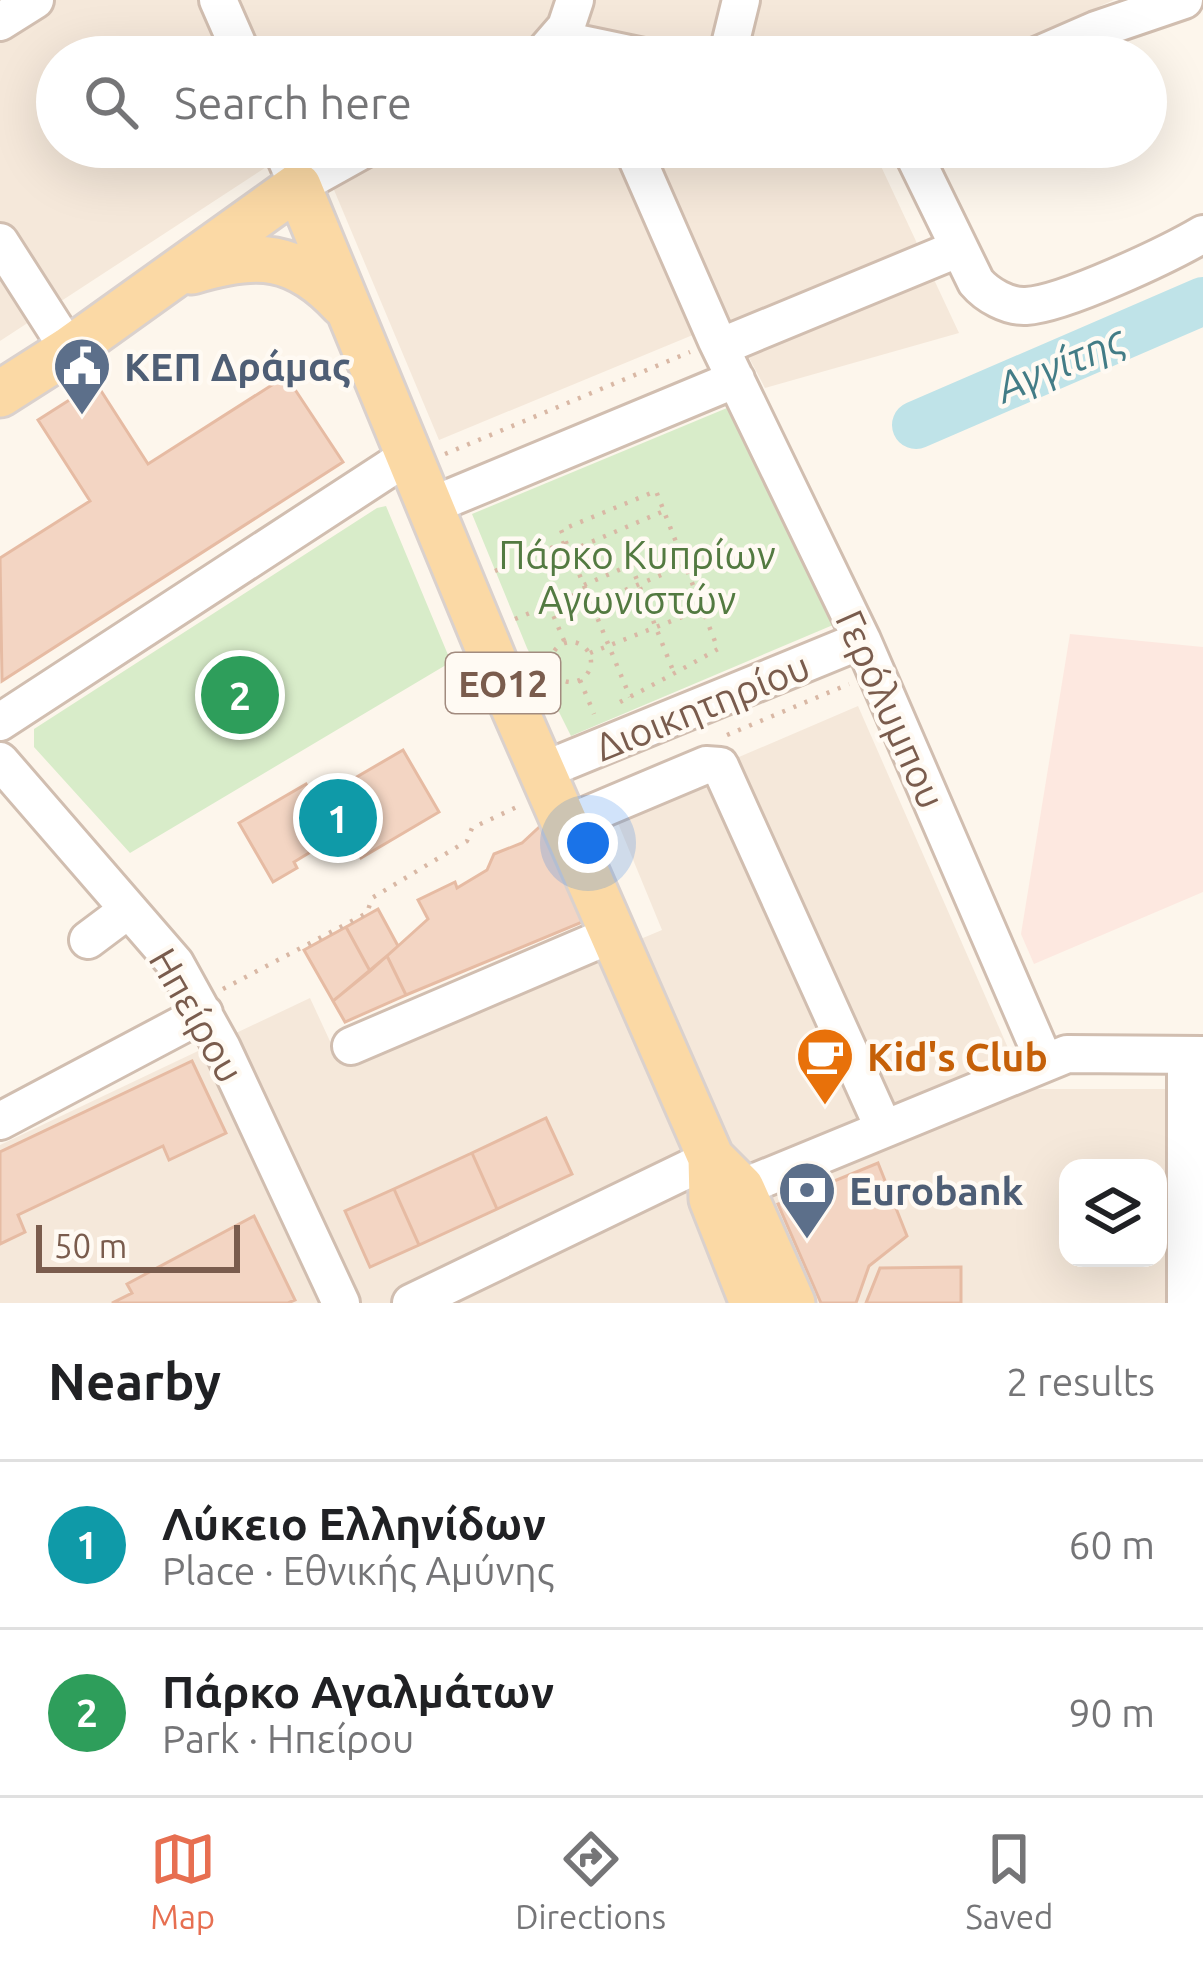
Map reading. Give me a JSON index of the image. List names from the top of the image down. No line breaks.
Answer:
{"streets":{"main road":["ΕΟ12"],"street":["Διοικητηρίου","Γερόλυμπου","Ηπείρου"]},"crossings":[["ΕΟ12","Διοικητηρίου"],["Διοικητηρίου","Γερόλυμπου"]],"water":["Αγγίτης"],"parks":["Πάρκο Κυπρίων Αγωνιστών"],"places":{"public building":["ΚΕΠ Δράμας"],"cafe":["Kid's Club"],"bank":["Eurobank"]},"scale_bar":"50 m","page":{"search":"Search here","pins":["2","1"],"scale":"50 m","heading":["Nearby","2 results"],"list":[{"mark":"1","name":"Λύκειο Ελληνίδων","note":"Place · Εθνικής Αμύνης","value":"60 m"},{"mark":"2","name":"Πάρκο Αγαλμάτων","note":"Park · Ηπείρου","value":"90 m"}],"nav":["Map","Directions","Saved"]}}
